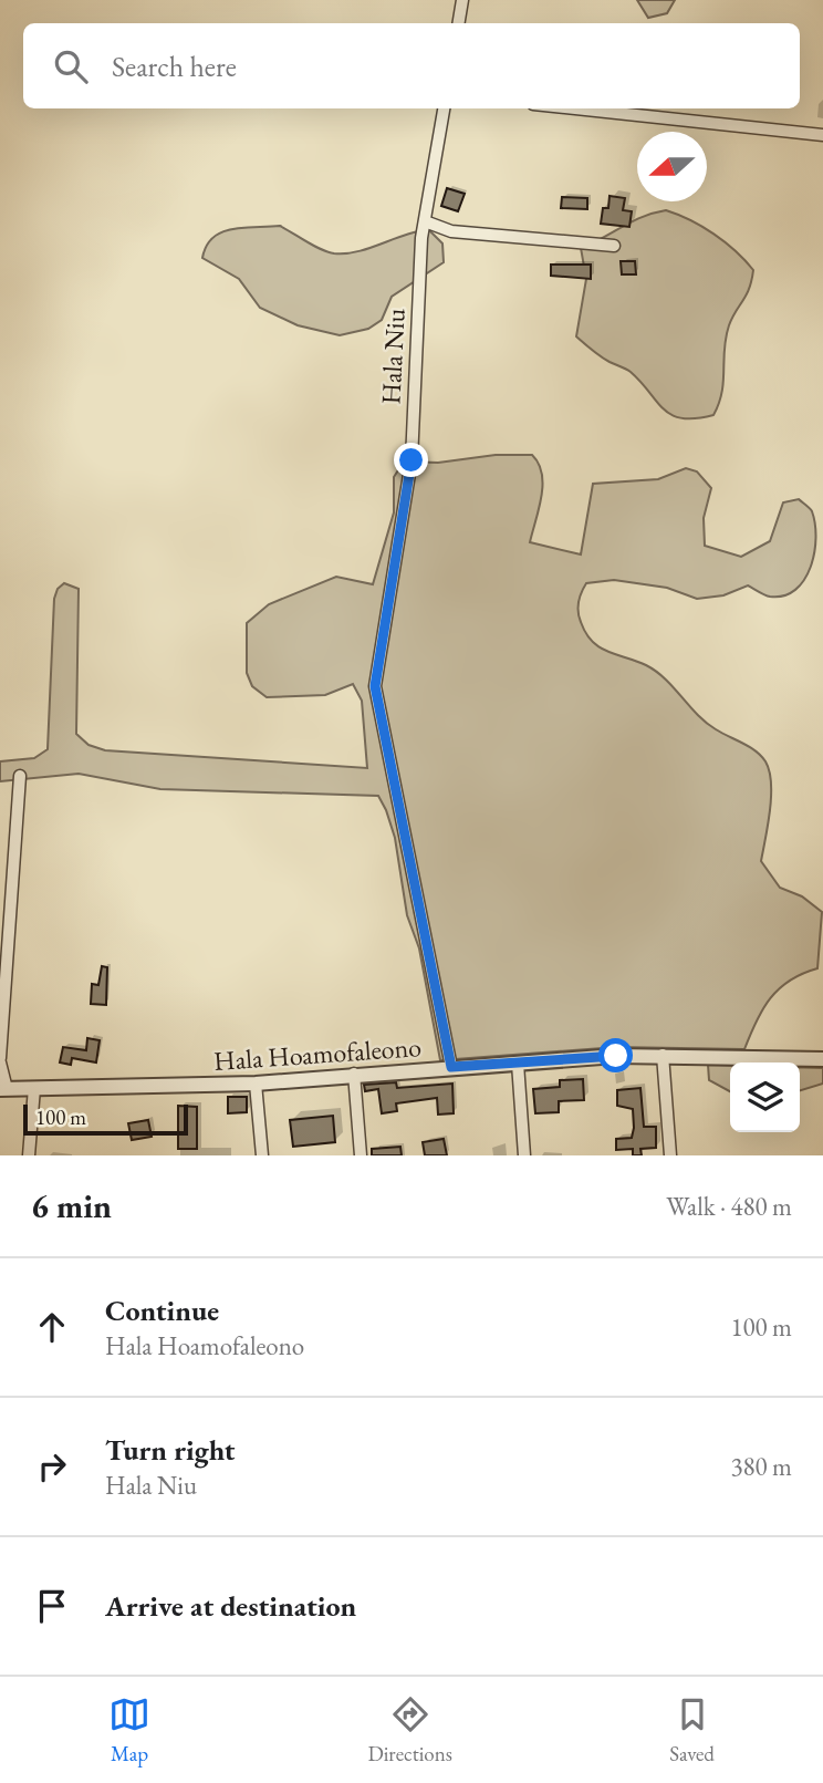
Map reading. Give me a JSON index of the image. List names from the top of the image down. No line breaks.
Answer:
{"streets":{"street":["Hala Niu","Hala Hoamofaleono"]},"crossings":[["Hala Niu","Hala Hoamofaleono"]],"scale_bar":"100 m","north":"left","page":{"search":"Search here","scale":"100 m","heading":["6 min","Walk · 480 m"],"list":[["Continue","Hala Hoamofaleono","100 m"],["Turn right","Hala Niu","380 m"],"Arrive at destination"],"nav":["Map","Directions","Saved"]}}
